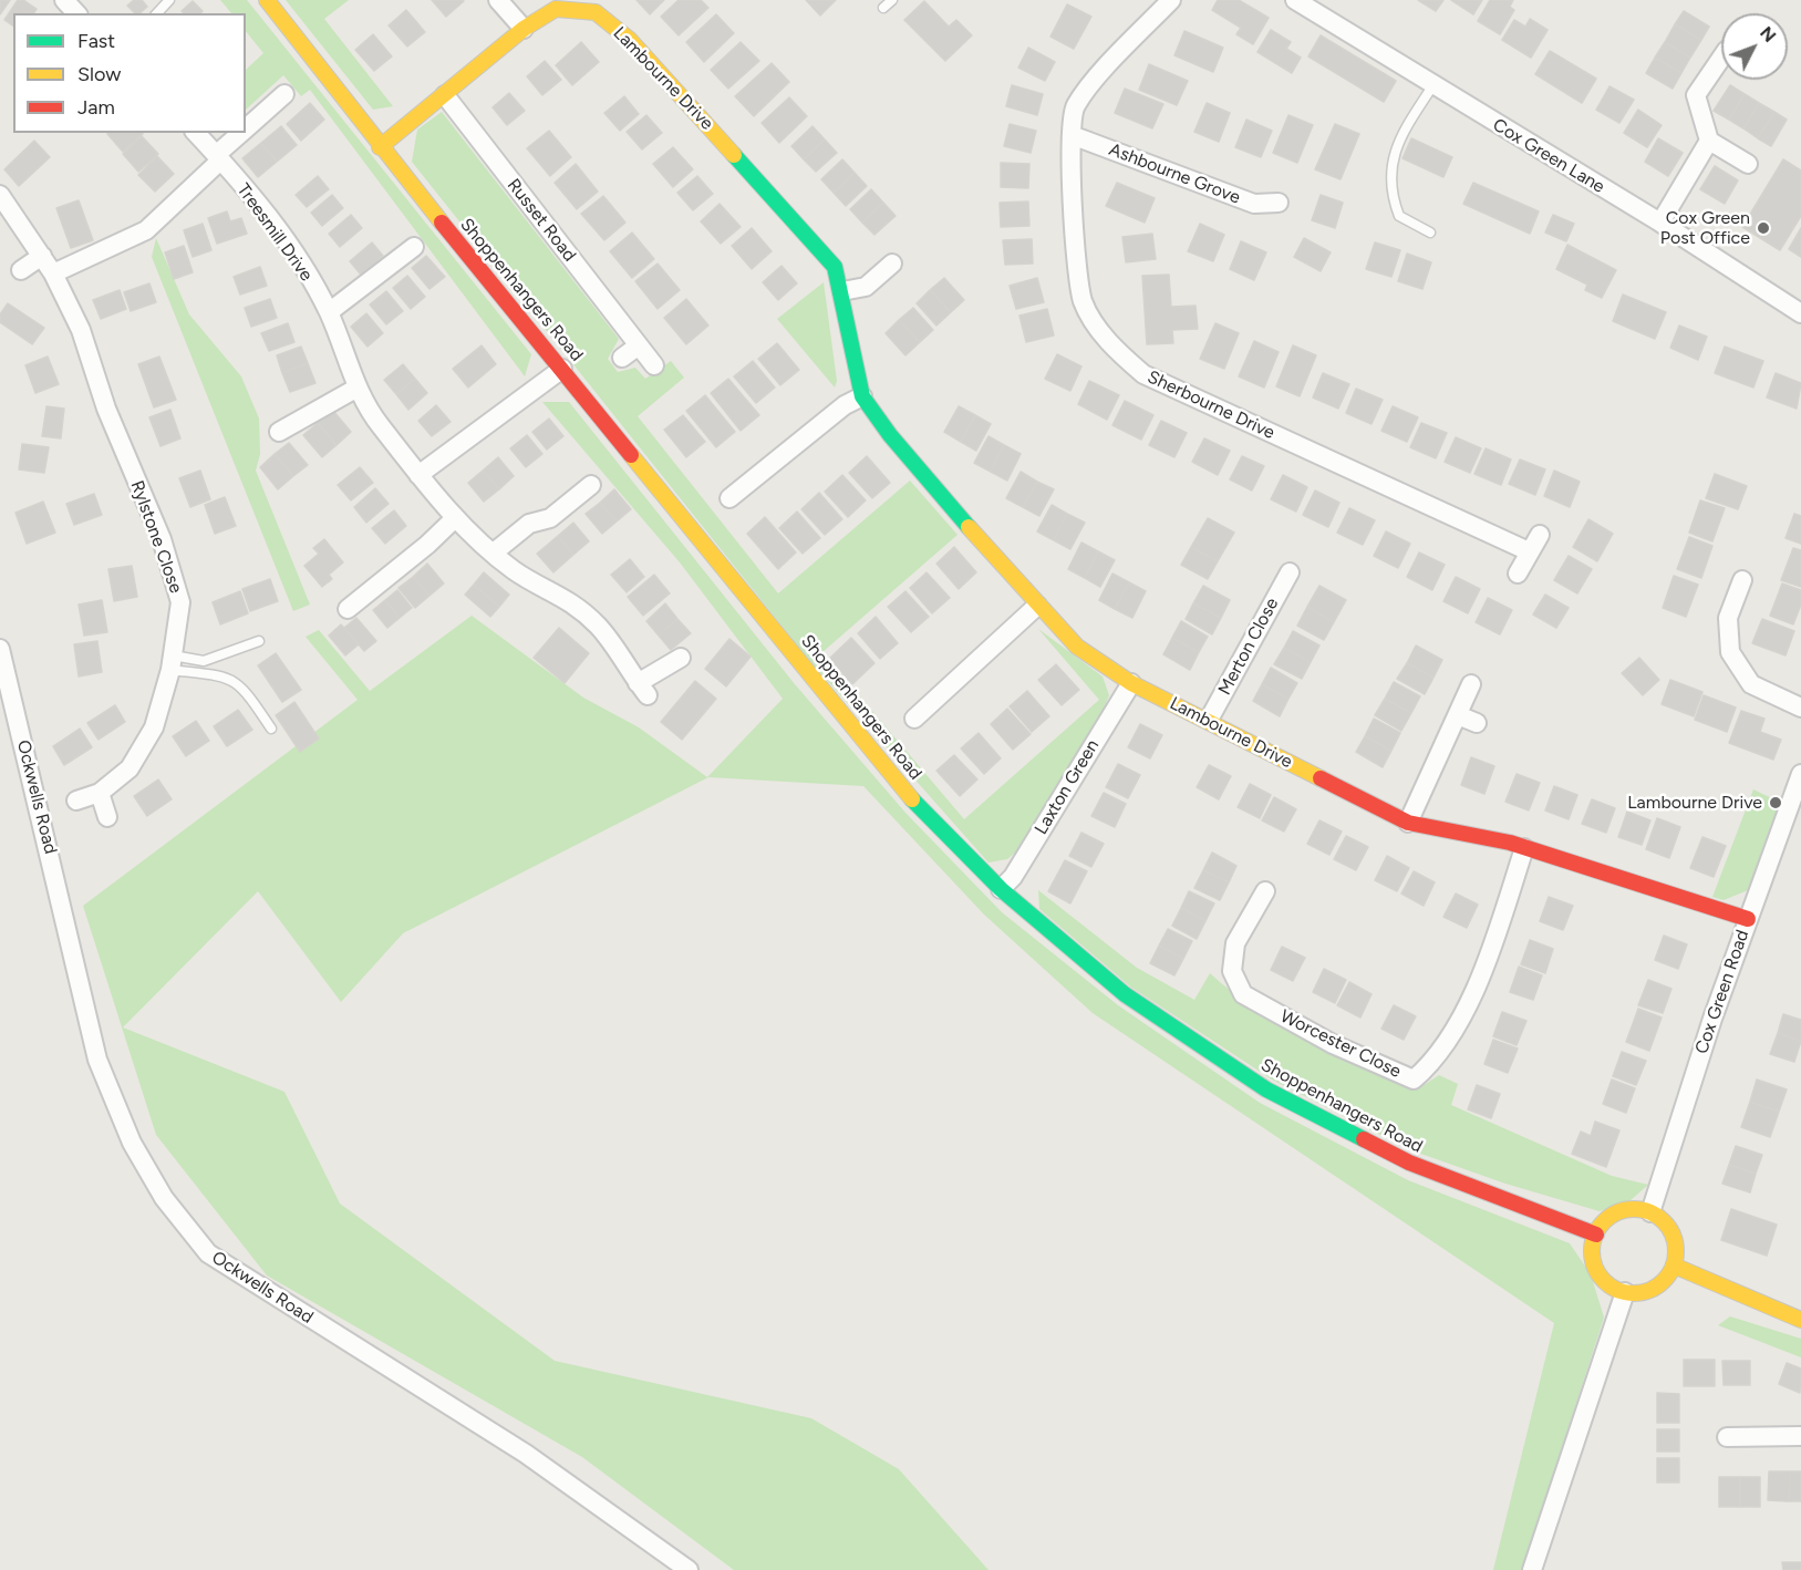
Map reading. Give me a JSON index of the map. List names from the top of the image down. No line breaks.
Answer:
{"streets":{"street":["Lambourne Drive","Cox Green Lane","Ashbourne Grove","Russet Road","Treesmill Drive","Shoppenhangers Road","Sherbourne Drive","Rylstone Close","Merton Close","Laxton Green","Ockwells Road","Cox Green Road","Worcester Close"]},"crossings":[["Lambourne Drive","Russet Road"],["Lambourne Drive","Shoppenhangers Road"],["Lambourne Drive","Merton Close"],["Lambourne Drive","Laxton Green"],["Lambourne Drive","Cox Green Road"],["Lambourne Drive","Worcester Close"],["Ashbourne Grove","Sherbourne Drive"],["Shoppenhangers Road","Laxton Green"],["Shoppenhangers Road","Cox Green Road"]],"places":["Cox Green Post Office","Lambourne Drive"],"legend":["Fast","Slow","Jam"],"north":"top right"}
